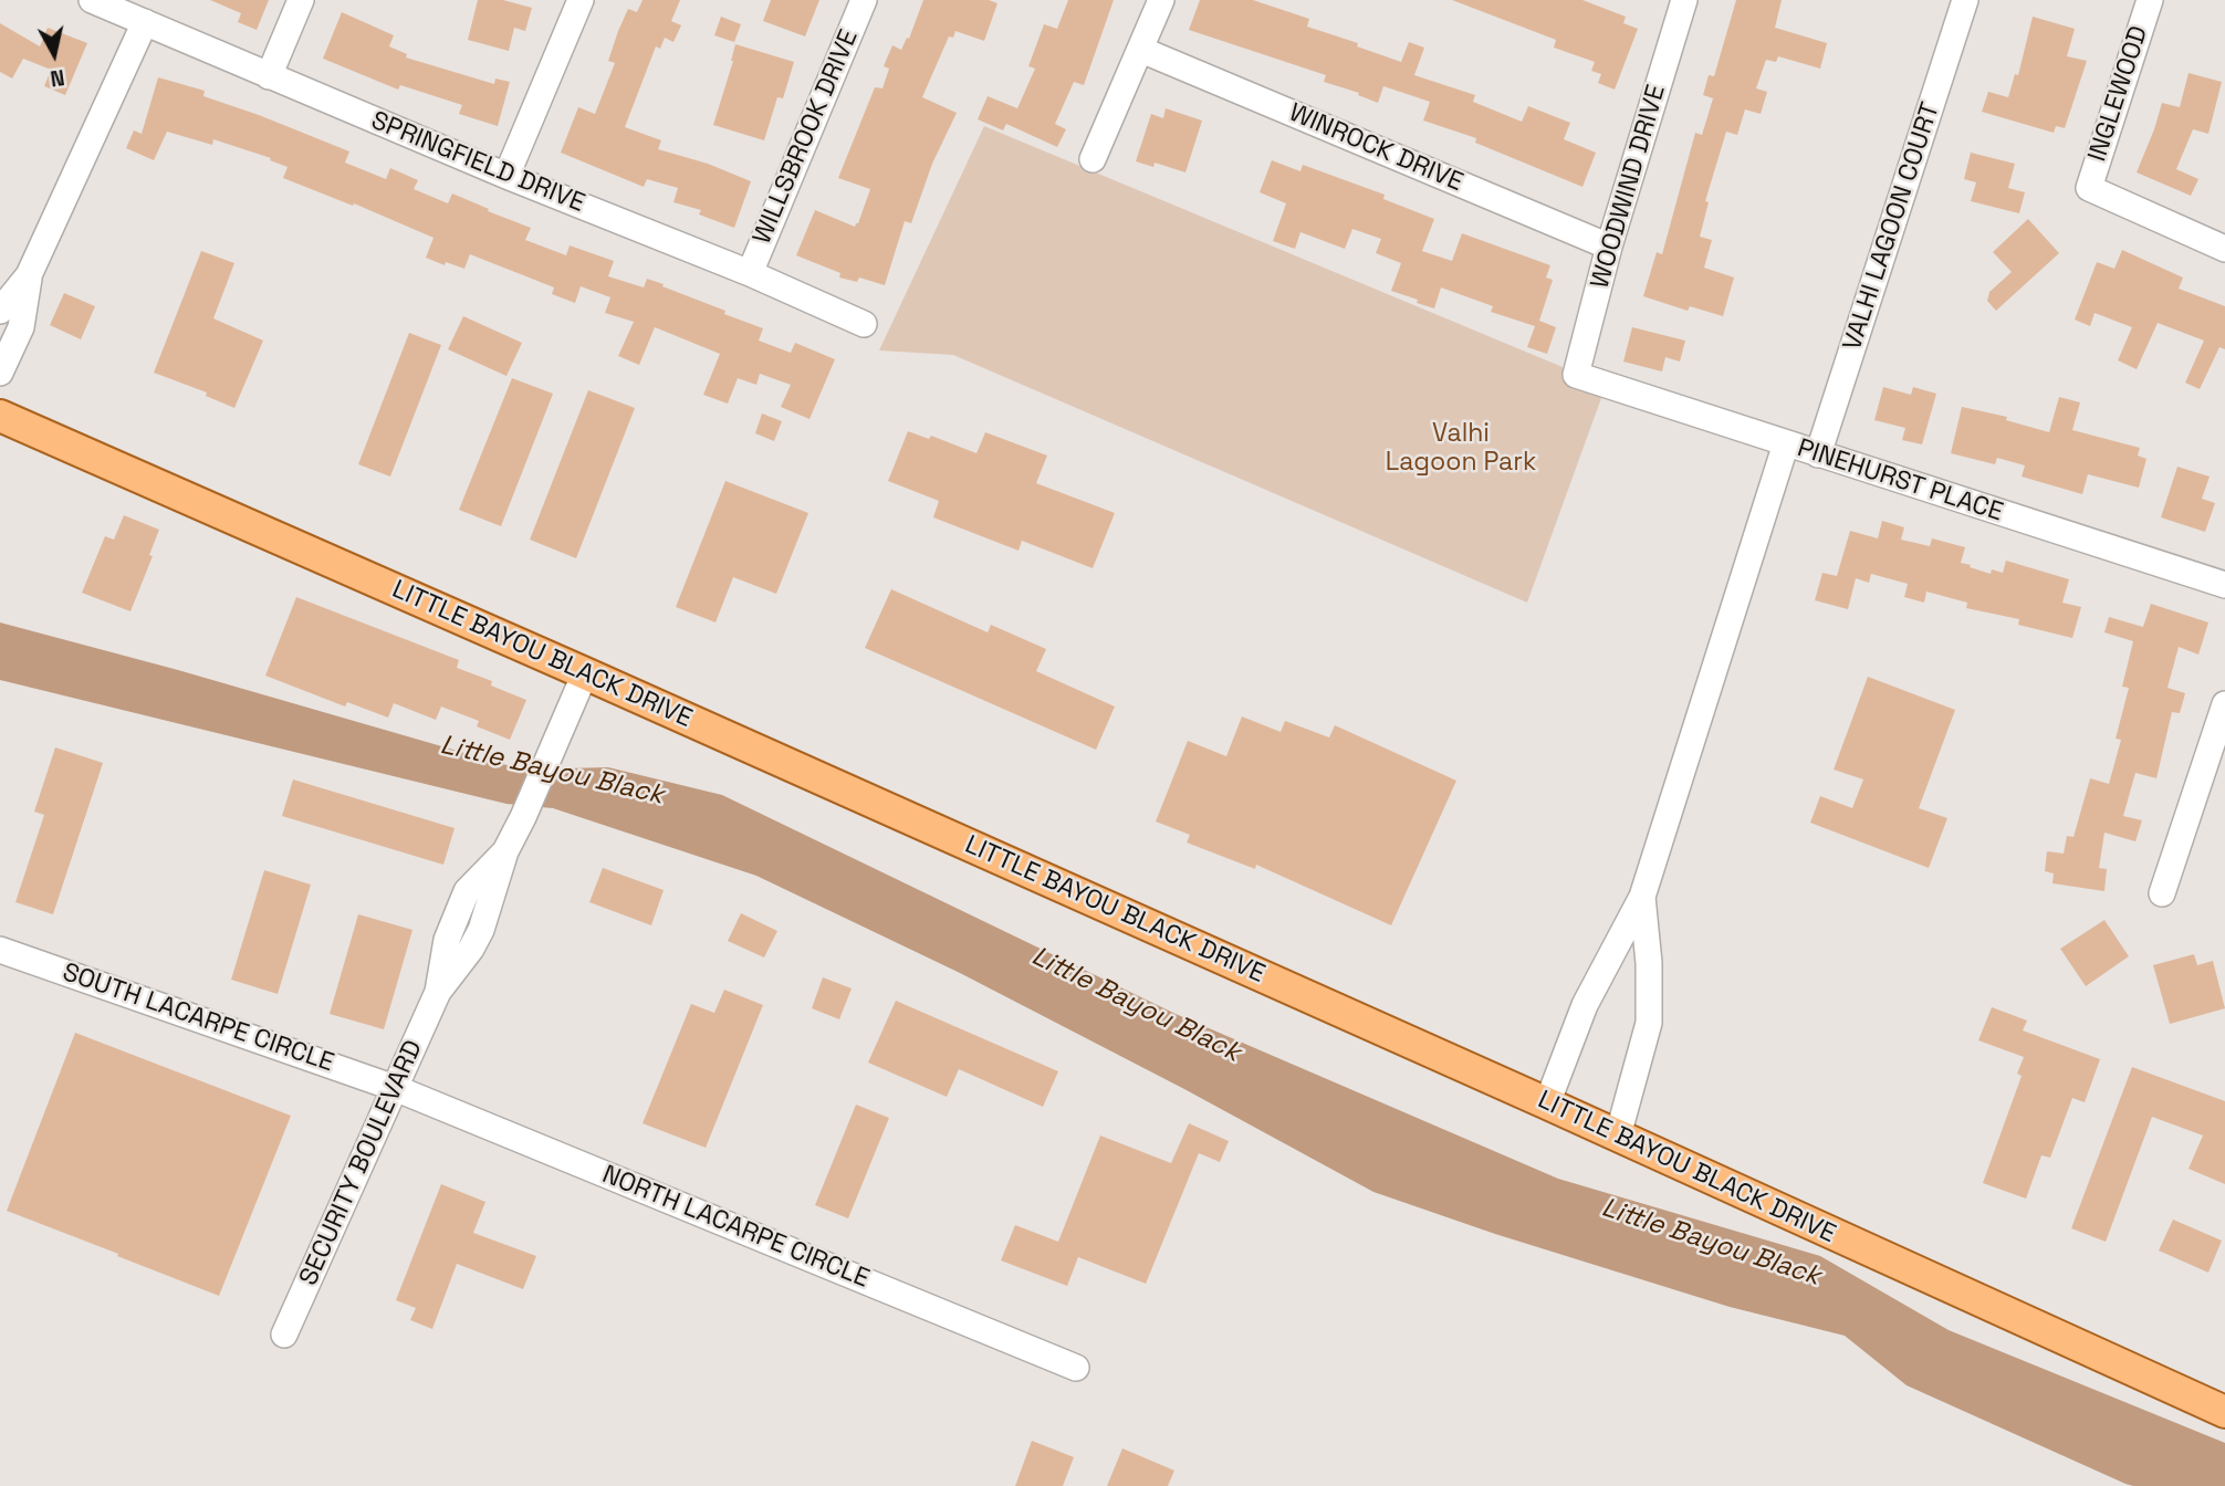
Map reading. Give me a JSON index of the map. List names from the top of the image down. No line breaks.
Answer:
{"streets":{"main road":["LITTLE BAYOU BLACK DRIVE"],"street":["INGLEWOOD","WILLSBROOK DRIVE","WINROCK DRIVE","SPRINGFIELD DRIVE","WOODWIND DRIVE","VALHI LAGOON COURT","PINEHURST PLACE","SOUTH LACARPE CIRCLE","SECURITY BOULEVARD","NORTH LACARPE CIRCLE"]},"crossings":[["WILLSBROOK DRIVE","SPRINGFIELD DRIVE"],["WINROCK DRIVE","WOODWIND DRIVE"],["WOODWIND DRIVE","PINEHURST PLACE"],["VALHI LAGOON COURT","PINEHURST PLACE"],["LITTLE BAYOU BLACK DRIVE","SECURITY BOULEVARD"],["SOUTH LACARPE CIRCLE","SECURITY BOULEVARD"],["SOUTH LACARPE CIRCLE","NORTH LACARPE CIRCLE"],["SECURITY BOULEVARD","NORTH LACARPE CIRCLE"]],"water":["Little Bayou Black"],"parks":["Valhi Lagoon Park"],"north":"bottom"}
